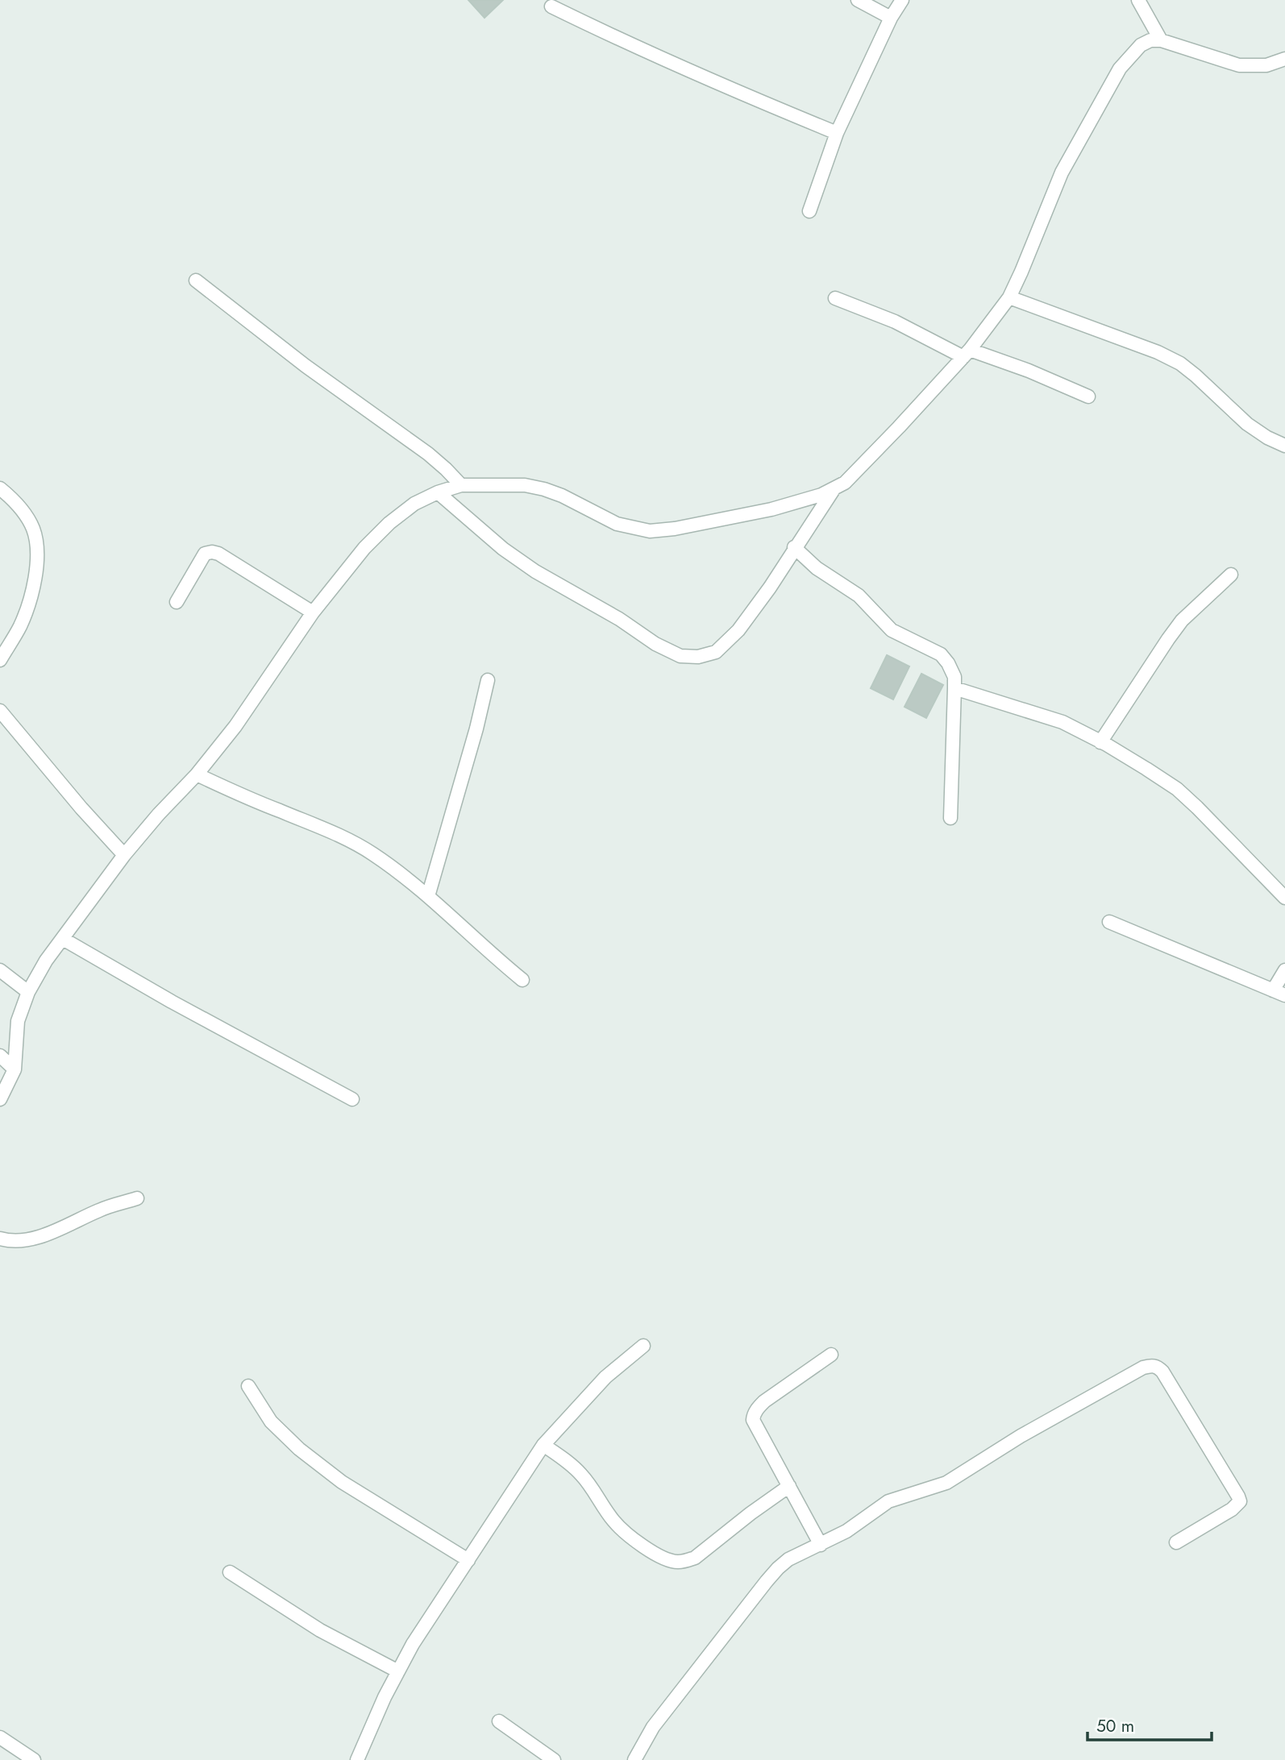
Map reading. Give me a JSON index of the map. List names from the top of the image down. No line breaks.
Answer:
{"scale_bar":"50 m"}
